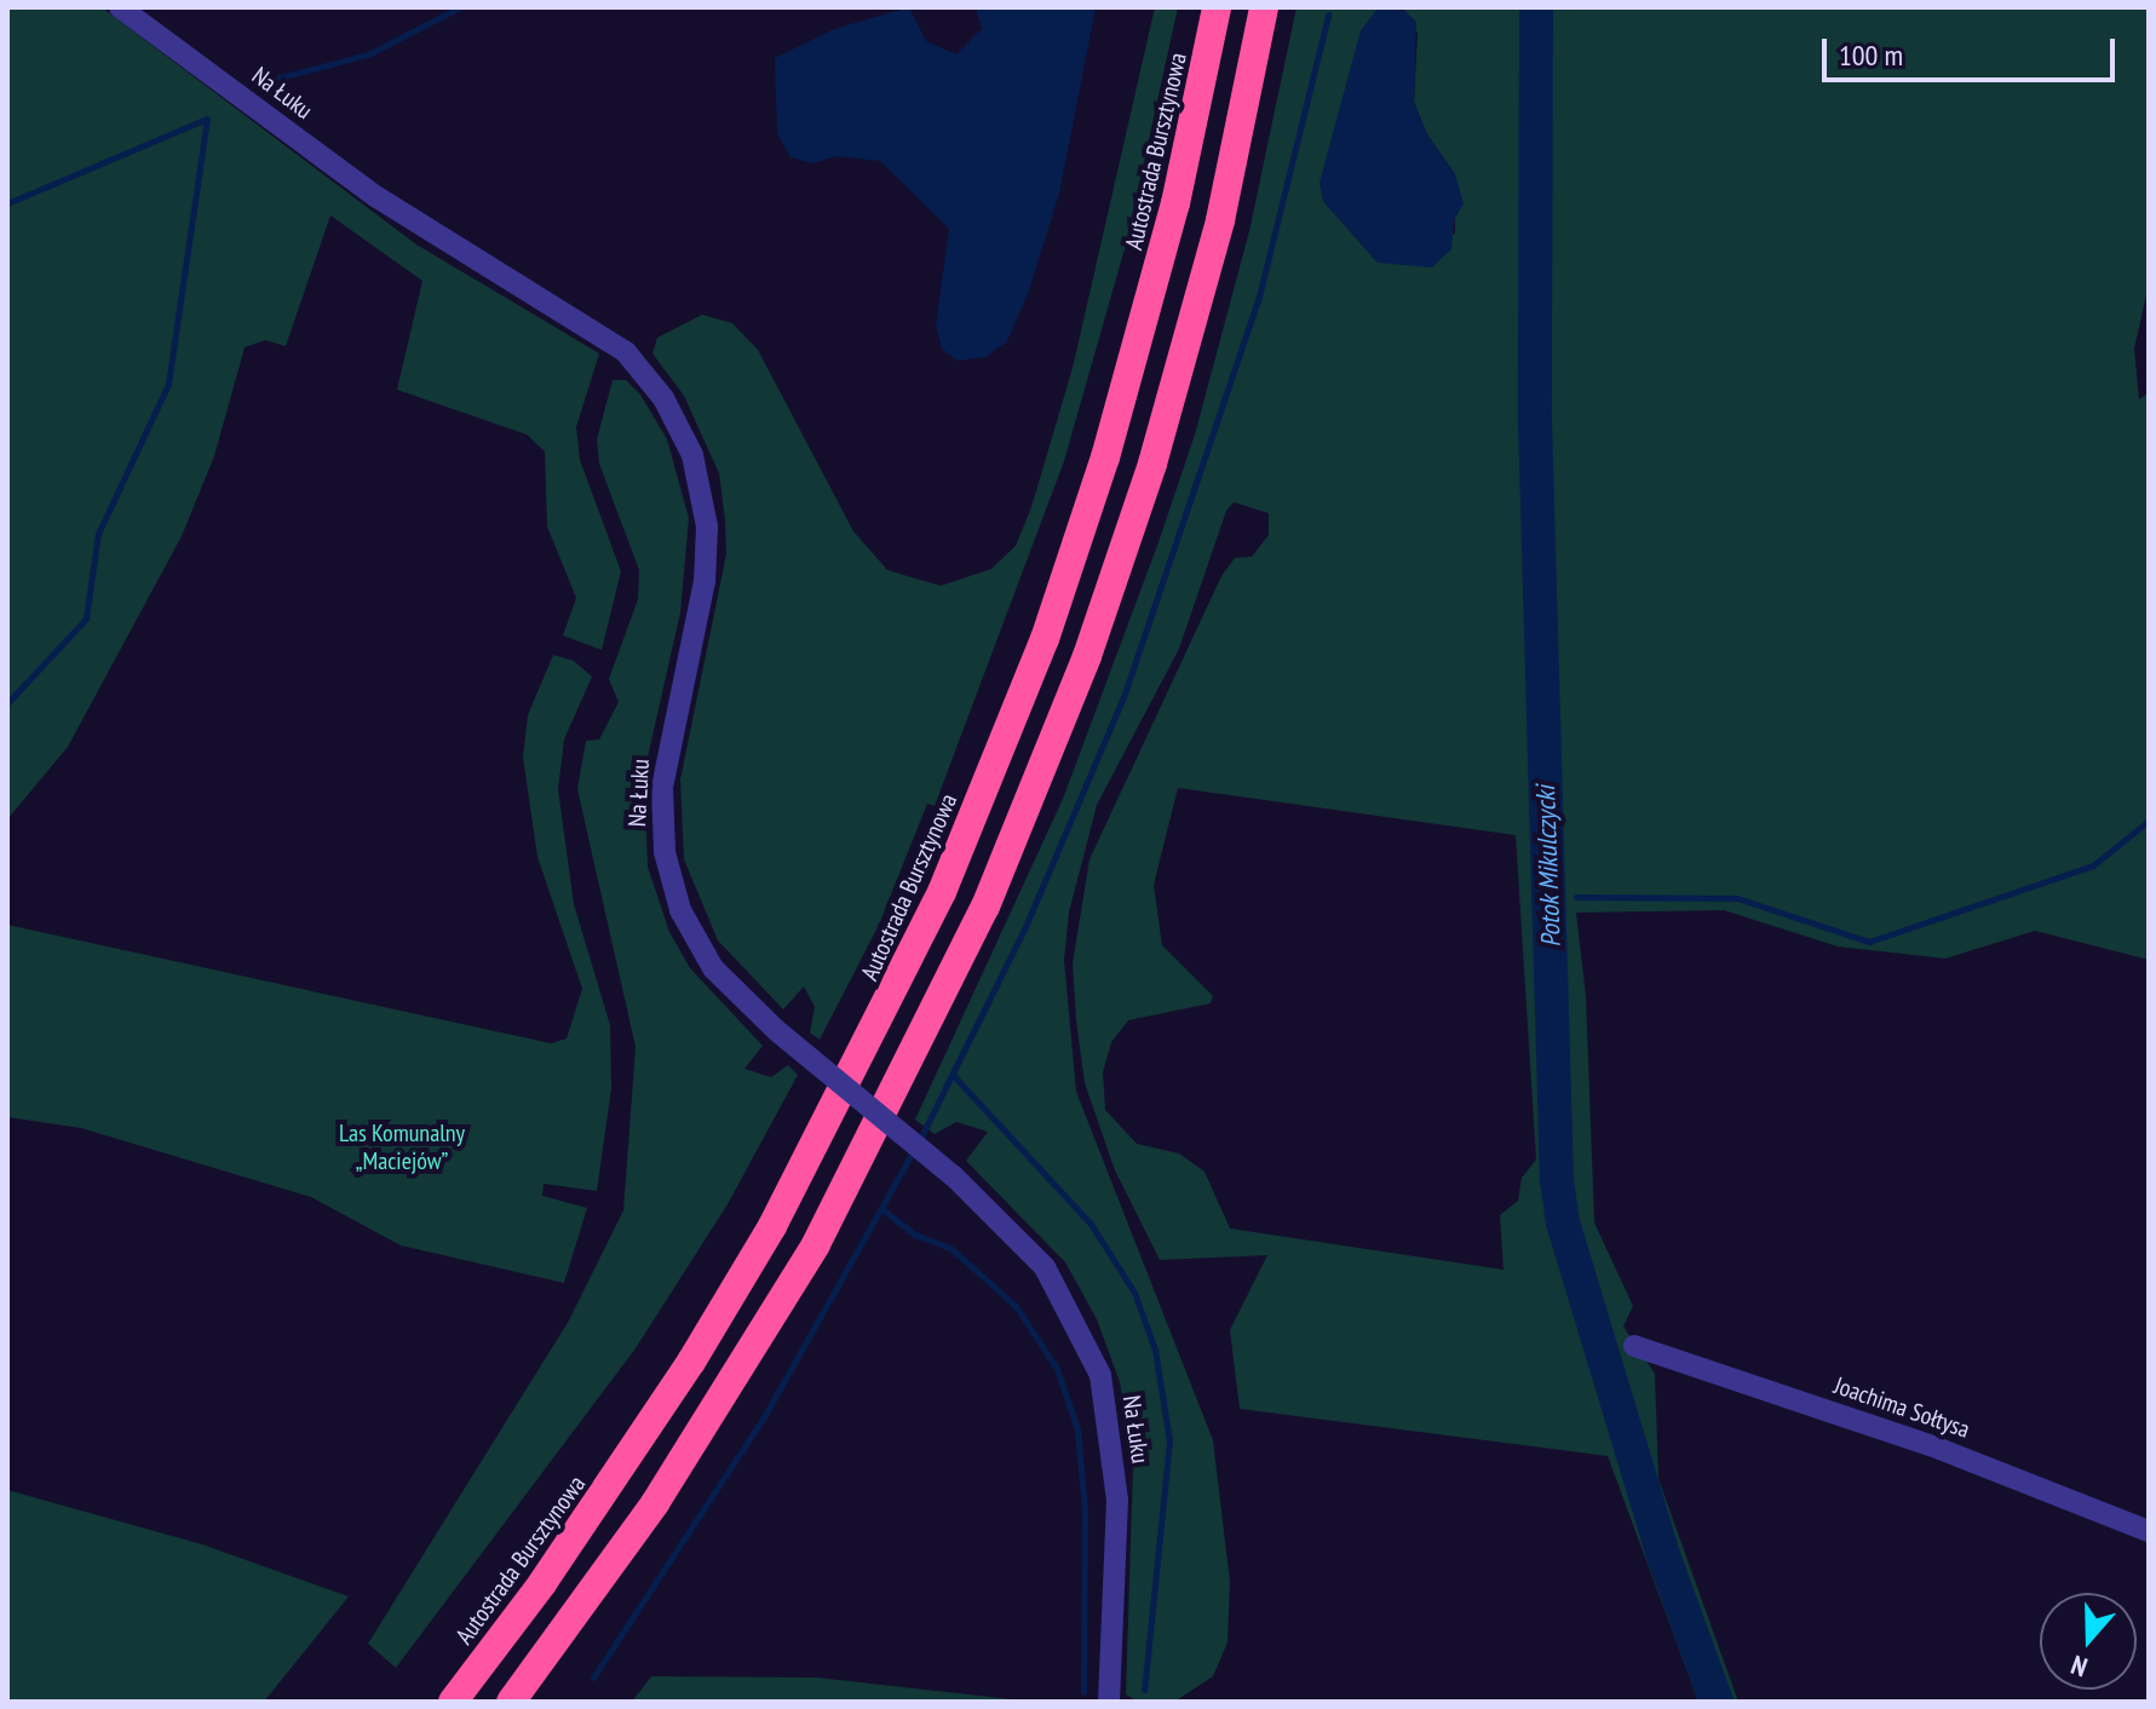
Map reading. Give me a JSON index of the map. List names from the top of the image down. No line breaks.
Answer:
{"streets":{"highway":["Autostrada Bursztynowa"],"street":["Na Łuku","Joachima Sołtysa"]},"water":["Potok Mikulczycki"],"parks":["Las Komunalny „Maciejów”"],"scale_bar":"100 m","north":"bottom"}
